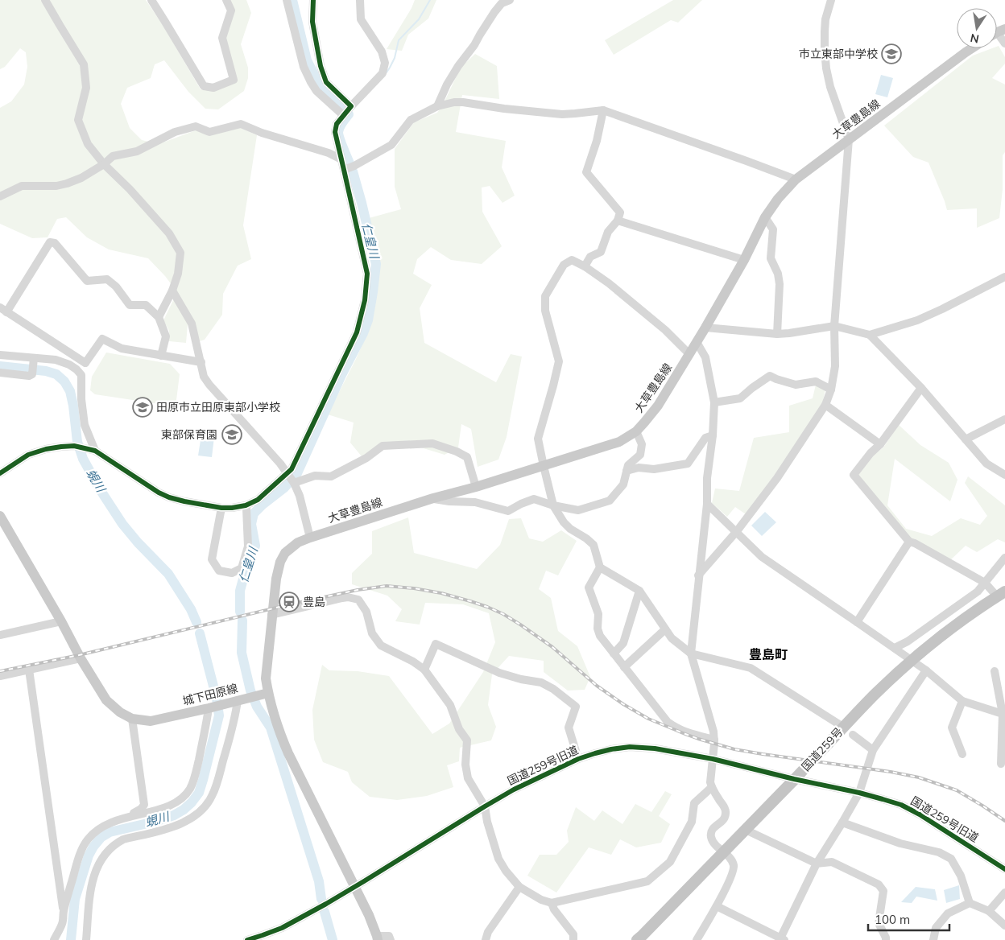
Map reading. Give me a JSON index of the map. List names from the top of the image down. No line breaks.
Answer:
{"streets":{"highway":["国道259号"],"main road":["大草豊島線","城下田原線"],"street":["国道259号旧道"]},"crossings":[["大草豊島線","城下田原線"]],"districts":["豊島町"],"water":["仁皇川","蜆川"],"places":{"school or university":["市立東部中学校","田原市立田原東部小学校","東部保育園"],"station":["豊島"]},"scale_bar":"100 m","north":"bottom"}
